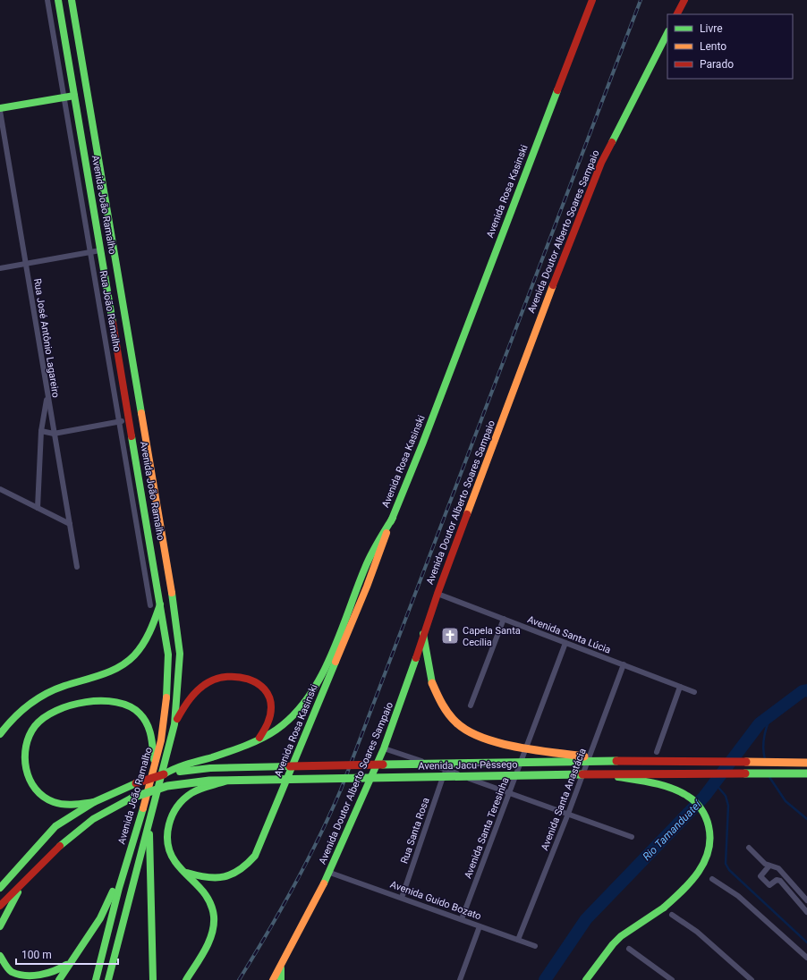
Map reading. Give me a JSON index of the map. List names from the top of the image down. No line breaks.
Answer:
{"streets":{"main road":["Avenida Rosa Kasinski","Avenida João Ramalho","Avenida Doutor Alberto Soares Sampaio","Avenida Jacu-Pêssego"],"street":["Rua João Ramalho","Rua José Antônio Lagareiro","Avenida Santa Lúcia","Avenida Santa Anastácia","Avenida Santa Teresinha","Rua Santa Rosa","Avenida Guido Bozato"]},"crossings":[["Avenida Doutor Alberto Soares Sampaio","Avenida Santa Lúcia"],["Avenida Doutor Alberto Soares Sampaio","Avenida Guido Bozato"],["Avenida Santa Lúcia","Avenida Santa Anastácia"],["Avenida Santa Lúcia","Avenida Santa Teresinha"],["Avenida Santa Anastácia","Avenida Guido Bozato"],["Avenida Santa Teresinha","Avenida Guido Bozato"],["Rua Santa Rosa","Avenida Guido Bozato"]],"water":["Rio Tamanduateí"],"places":{"church":["Capela Santa Cecília"]},"legend":["Livre","Lento","Parado"],"scale_bar":"100 m"}
